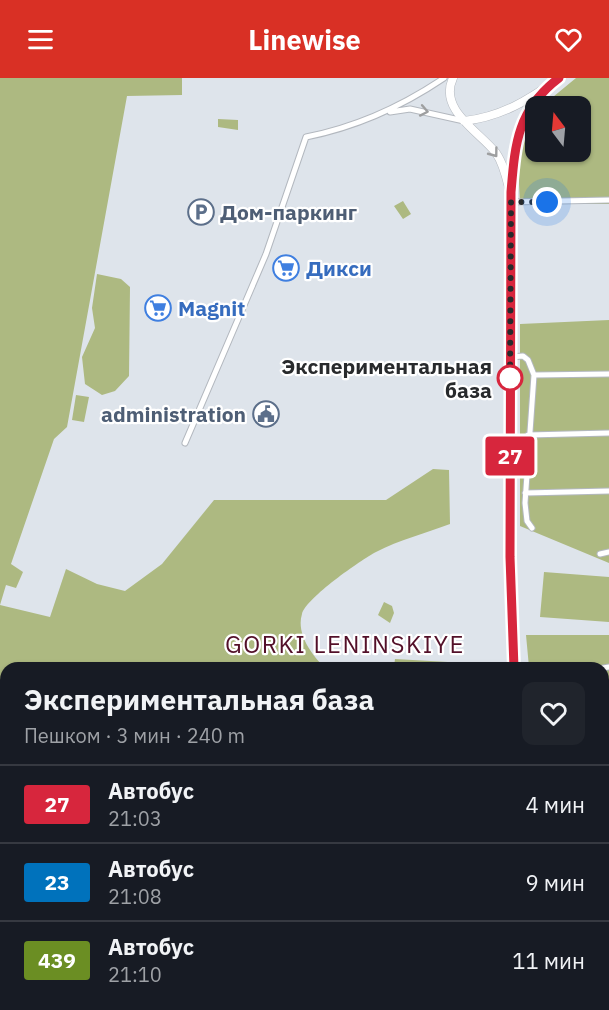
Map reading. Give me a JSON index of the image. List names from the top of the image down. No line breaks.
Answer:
{"districts":["GORKI LENINSKIYE"],"places":{"parking":["Дом-паркинг"],"supermarket":["Дикси","Magnit"],"other":["Экспериментальная база"],"public building":["administration"]},"lines":["bus line 27"],"north":"top","page":{"header":"Linewise","on_map":"27","heading":["Экспериментальная база","Пешком · 3 мин · 240 m"],"list":[{"mark":"27","name":"Автобус","note":"21:03","value":"4 мин"},{"mark":"23","name":"Автобус","note":"21:08","value":"9 мин"},{"mark":"439","name":"Автобус","note":"21:10","value":"11 мин"}]}}
